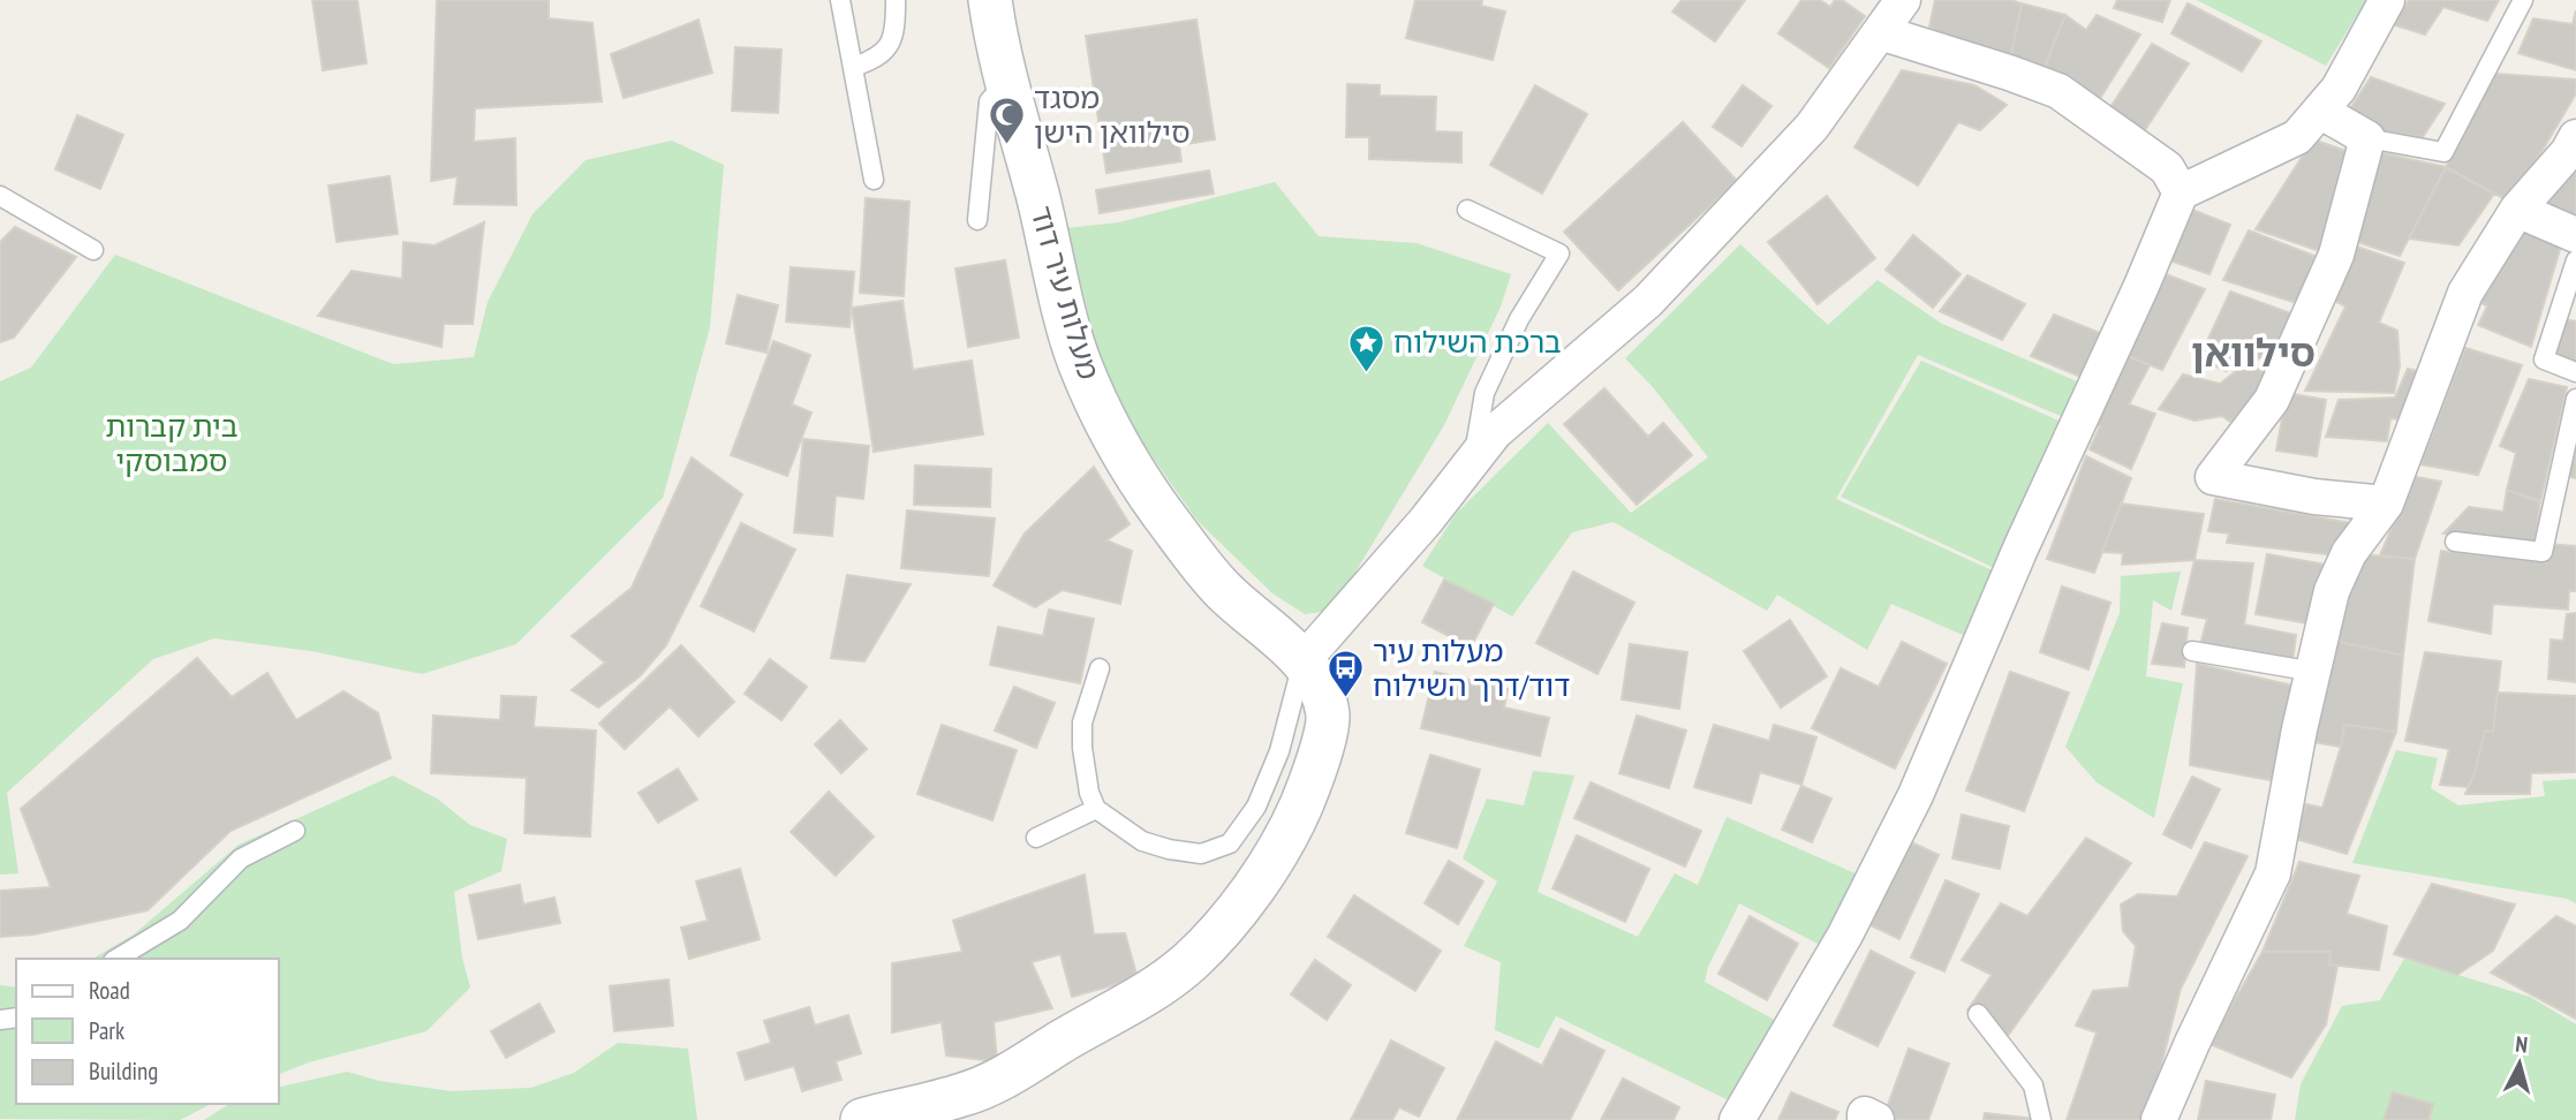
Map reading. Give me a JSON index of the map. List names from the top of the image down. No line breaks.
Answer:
{"streets":{"street":["מעלות עיר דוד"]},"districts":["סילוואן"],"parks":["בית קברות סמבוסקי"],"places":{"mosque":["מסגד סילוואן הישן"],"place":["ברכת השילוח"],"bus stop":["מעלות עיר דוד/דרך השילוח"]},"legend":["Road","Park","Building"],"north":"top"}
